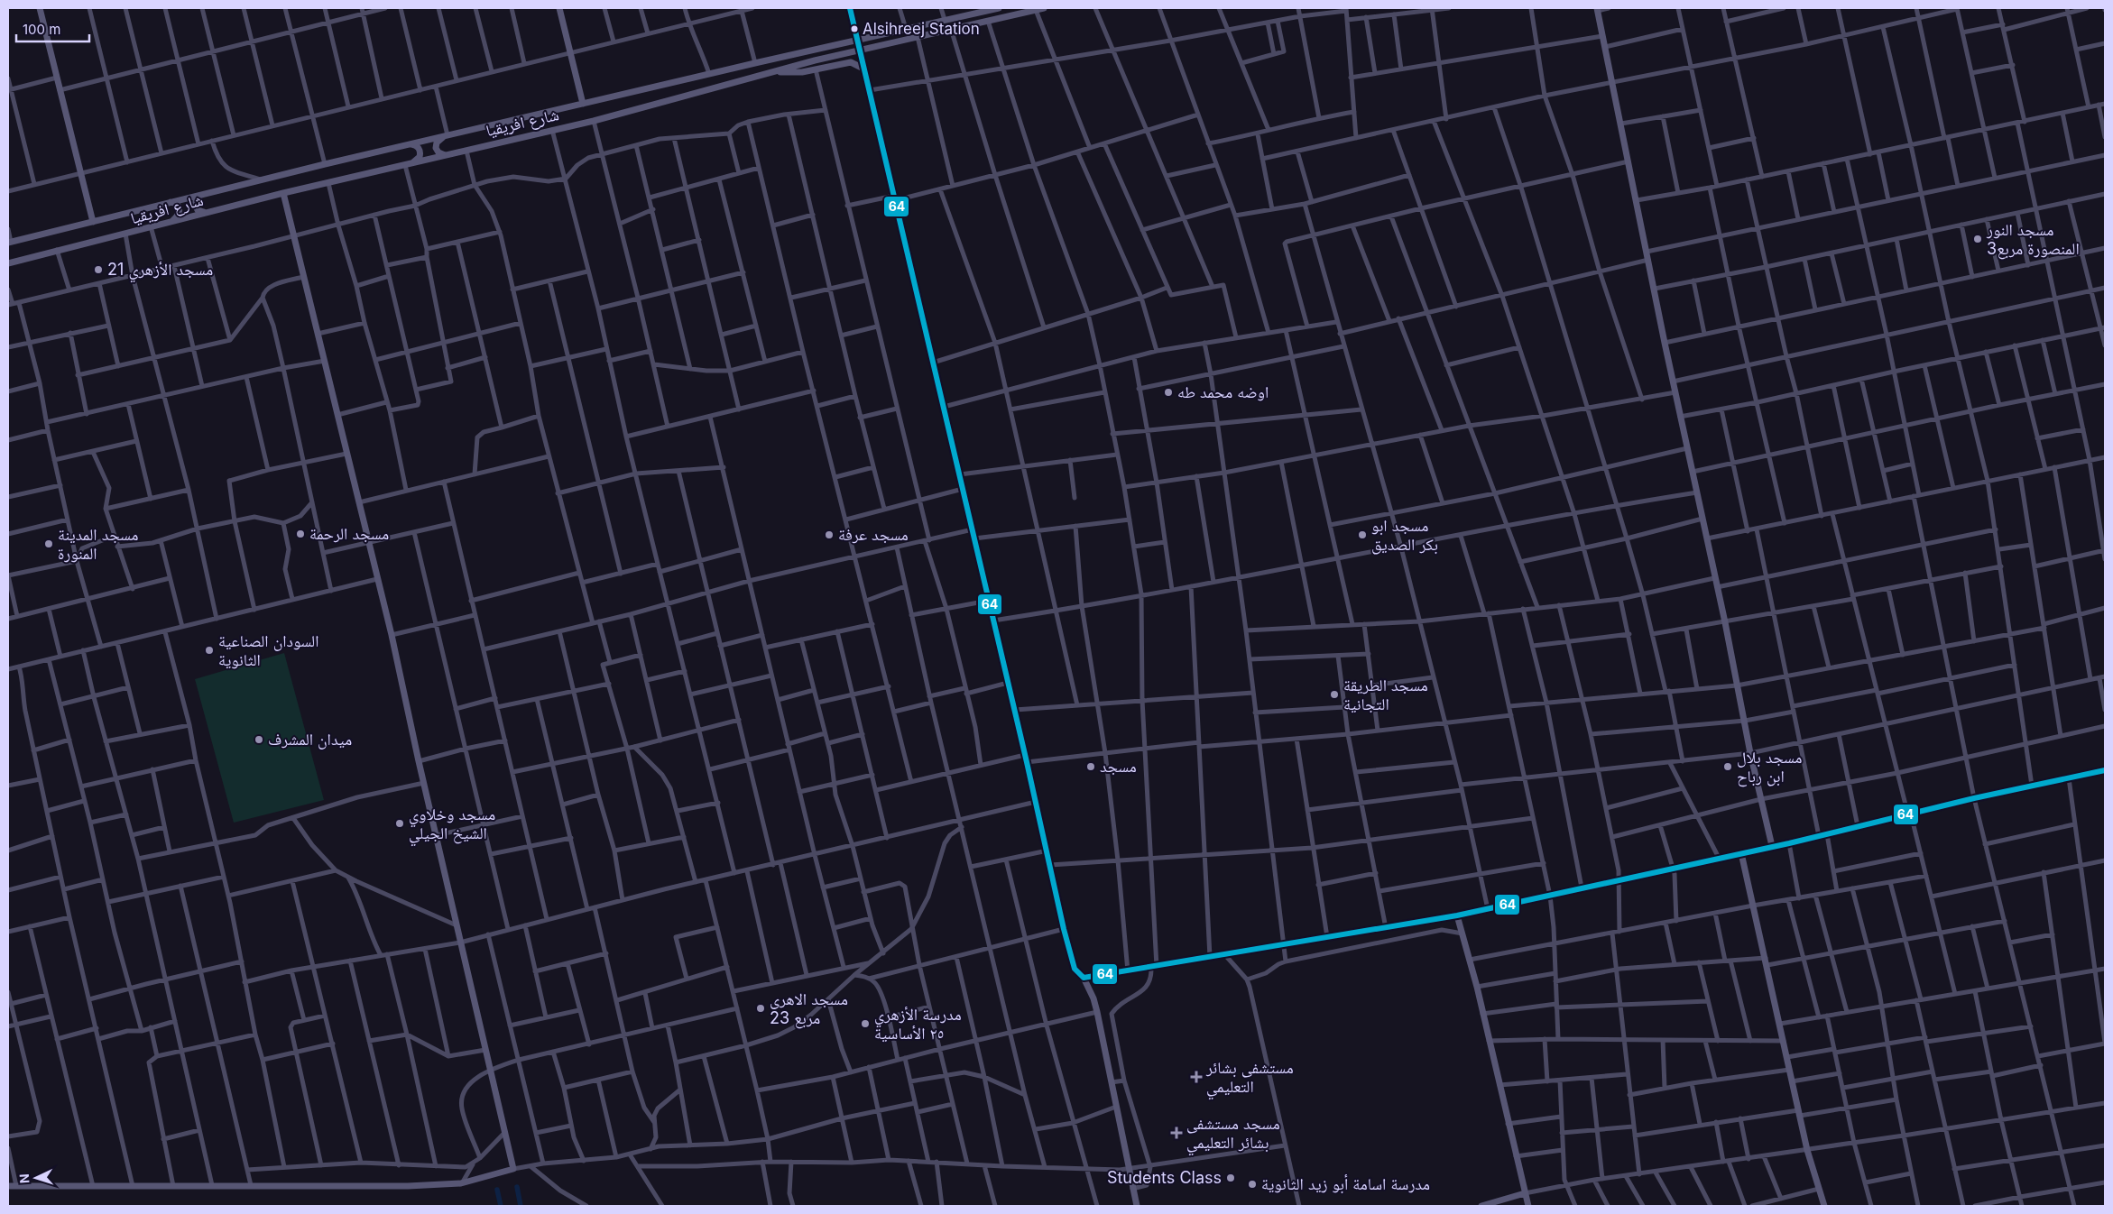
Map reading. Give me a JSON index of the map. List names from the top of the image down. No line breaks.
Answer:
{"streets":{"street":["شارع افريقيا"]},"places":{"other":["Alsihreej Station","مسجد النور المنصورة مربع3","مسجد الأزهري 21","اوضه محمد طه","مسجد الرحمة","مسجد عرفة","مسجد ابو بكر الصديق","مسجد المدينة المنورة","السودان الصناعية الثانوية","مسجد الطريقة التجانية","ميدان المشرف","مسجد","مسجد بلال ابن رباح","مسجد وخلاوي الشيخ الجيلي","مسجد الاهري مربع 23","مدرسة الأزهري ٢٥ الأساسية","Students Class","مدرسة اسامة أبو زيد الثانوية"],"health":["مستشفى بشائر التعليمي","مسجد مستشفى بشائر التعليمي"]},"lines":["transit line 64"],"scale_bar":"100 m","north":"left"}
